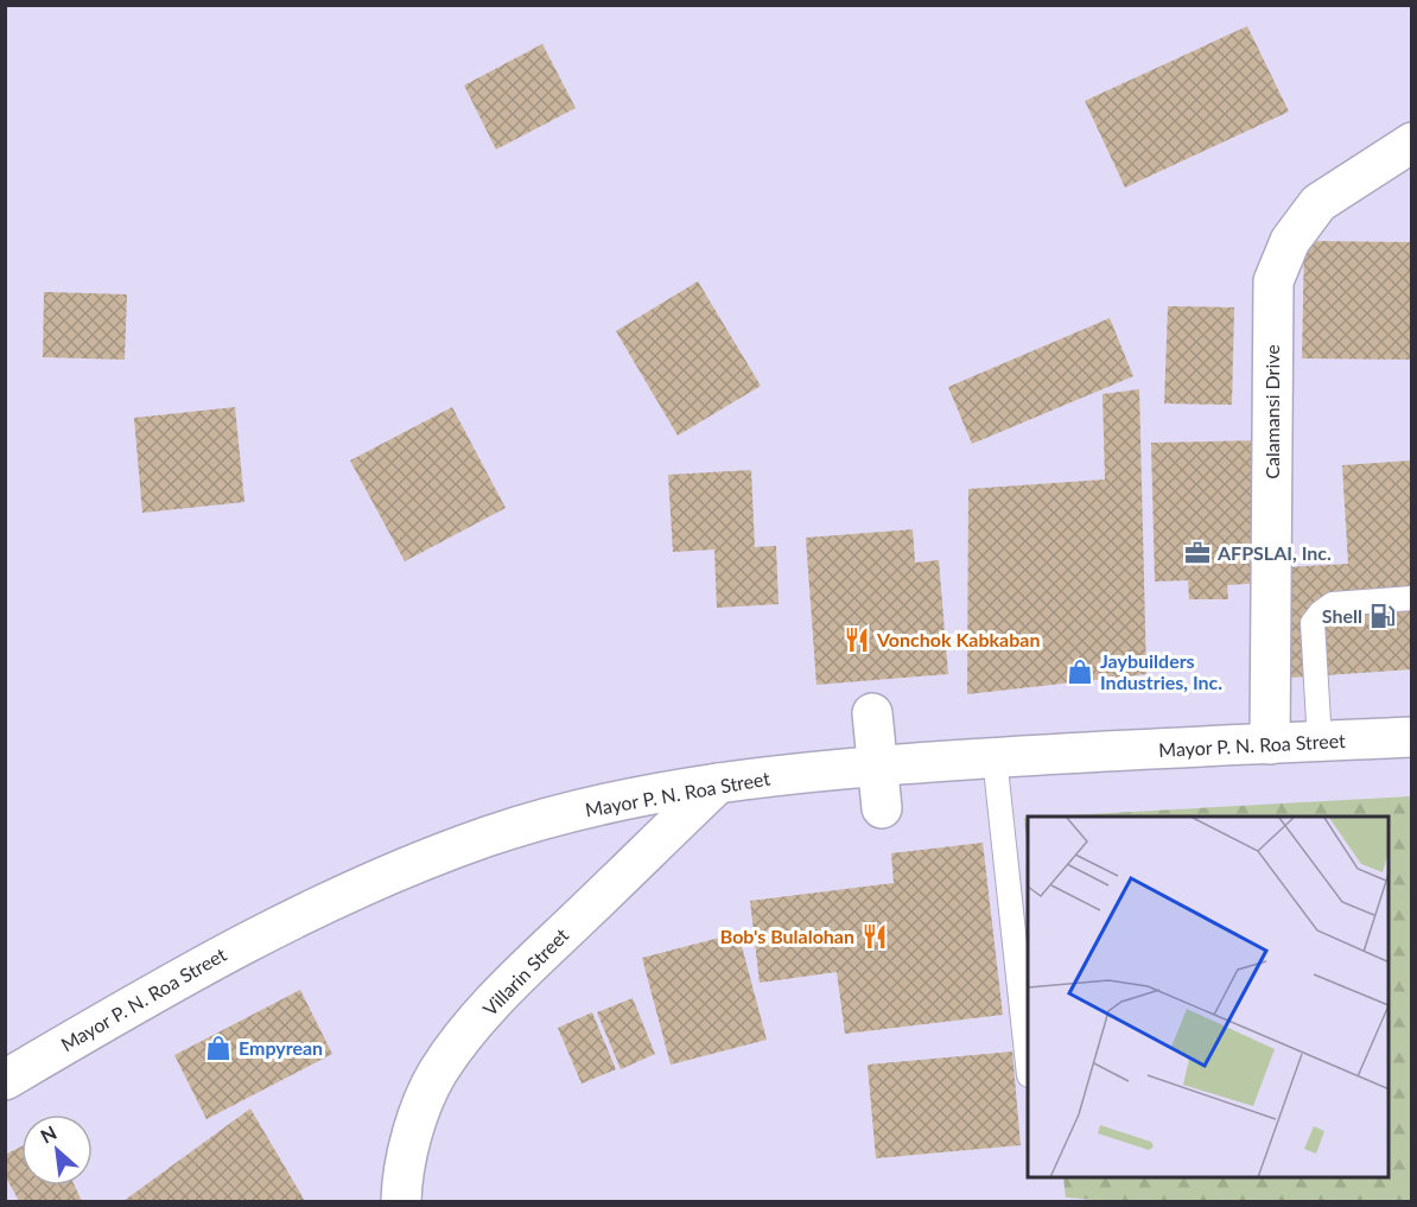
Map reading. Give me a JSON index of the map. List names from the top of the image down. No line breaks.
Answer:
{"streets":{"main road":["Calamansi Drive","Mayor P. N. Roa Street","Villarin Street"]},"crossings":[["Calamansi Drive","Mayor P. N. Roa Street"],["Mayor P. N. Roa Street","Villarin Street"]],"places":{"office":["AFPSLAI, Inc."],"fuel station":["Shell"],"restaurant":["Vonchok Kabkaban","Bob's Bulalohan"],"shop":["Jaybuilders Industries, Inc.","Empyrean"]},"north":"top left"}
